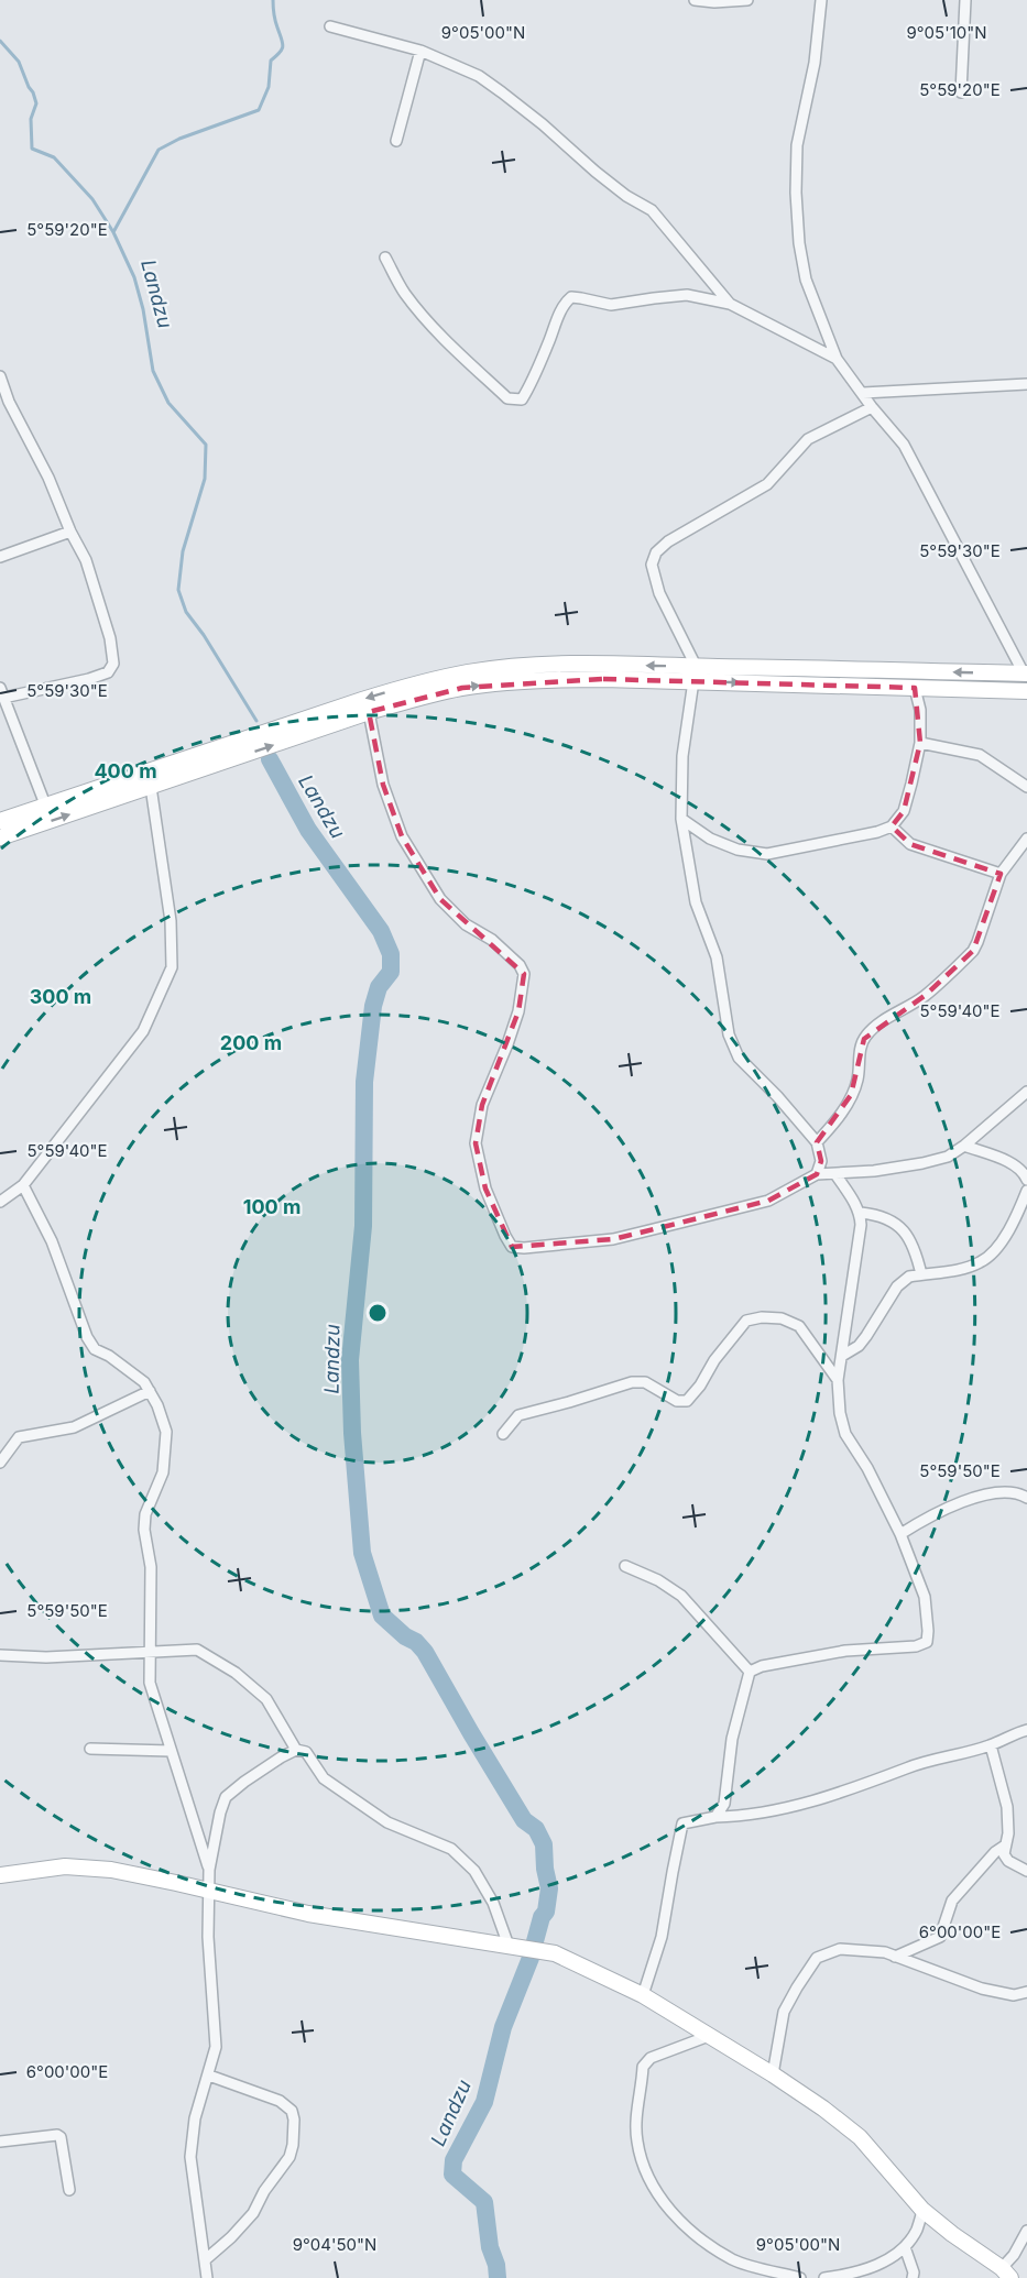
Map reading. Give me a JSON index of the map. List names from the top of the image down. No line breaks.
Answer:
{"water":["Landzu"],"coordinates":["9°05'00\"N","9°05'10\"N","5°59'20\"E","5°59'30\"E","5°59'40\"E","5°59'50\"E","6°00'00\"E","9°04'50\"N"],"rings":["400 m","300 m","200 m","100 m"]}
